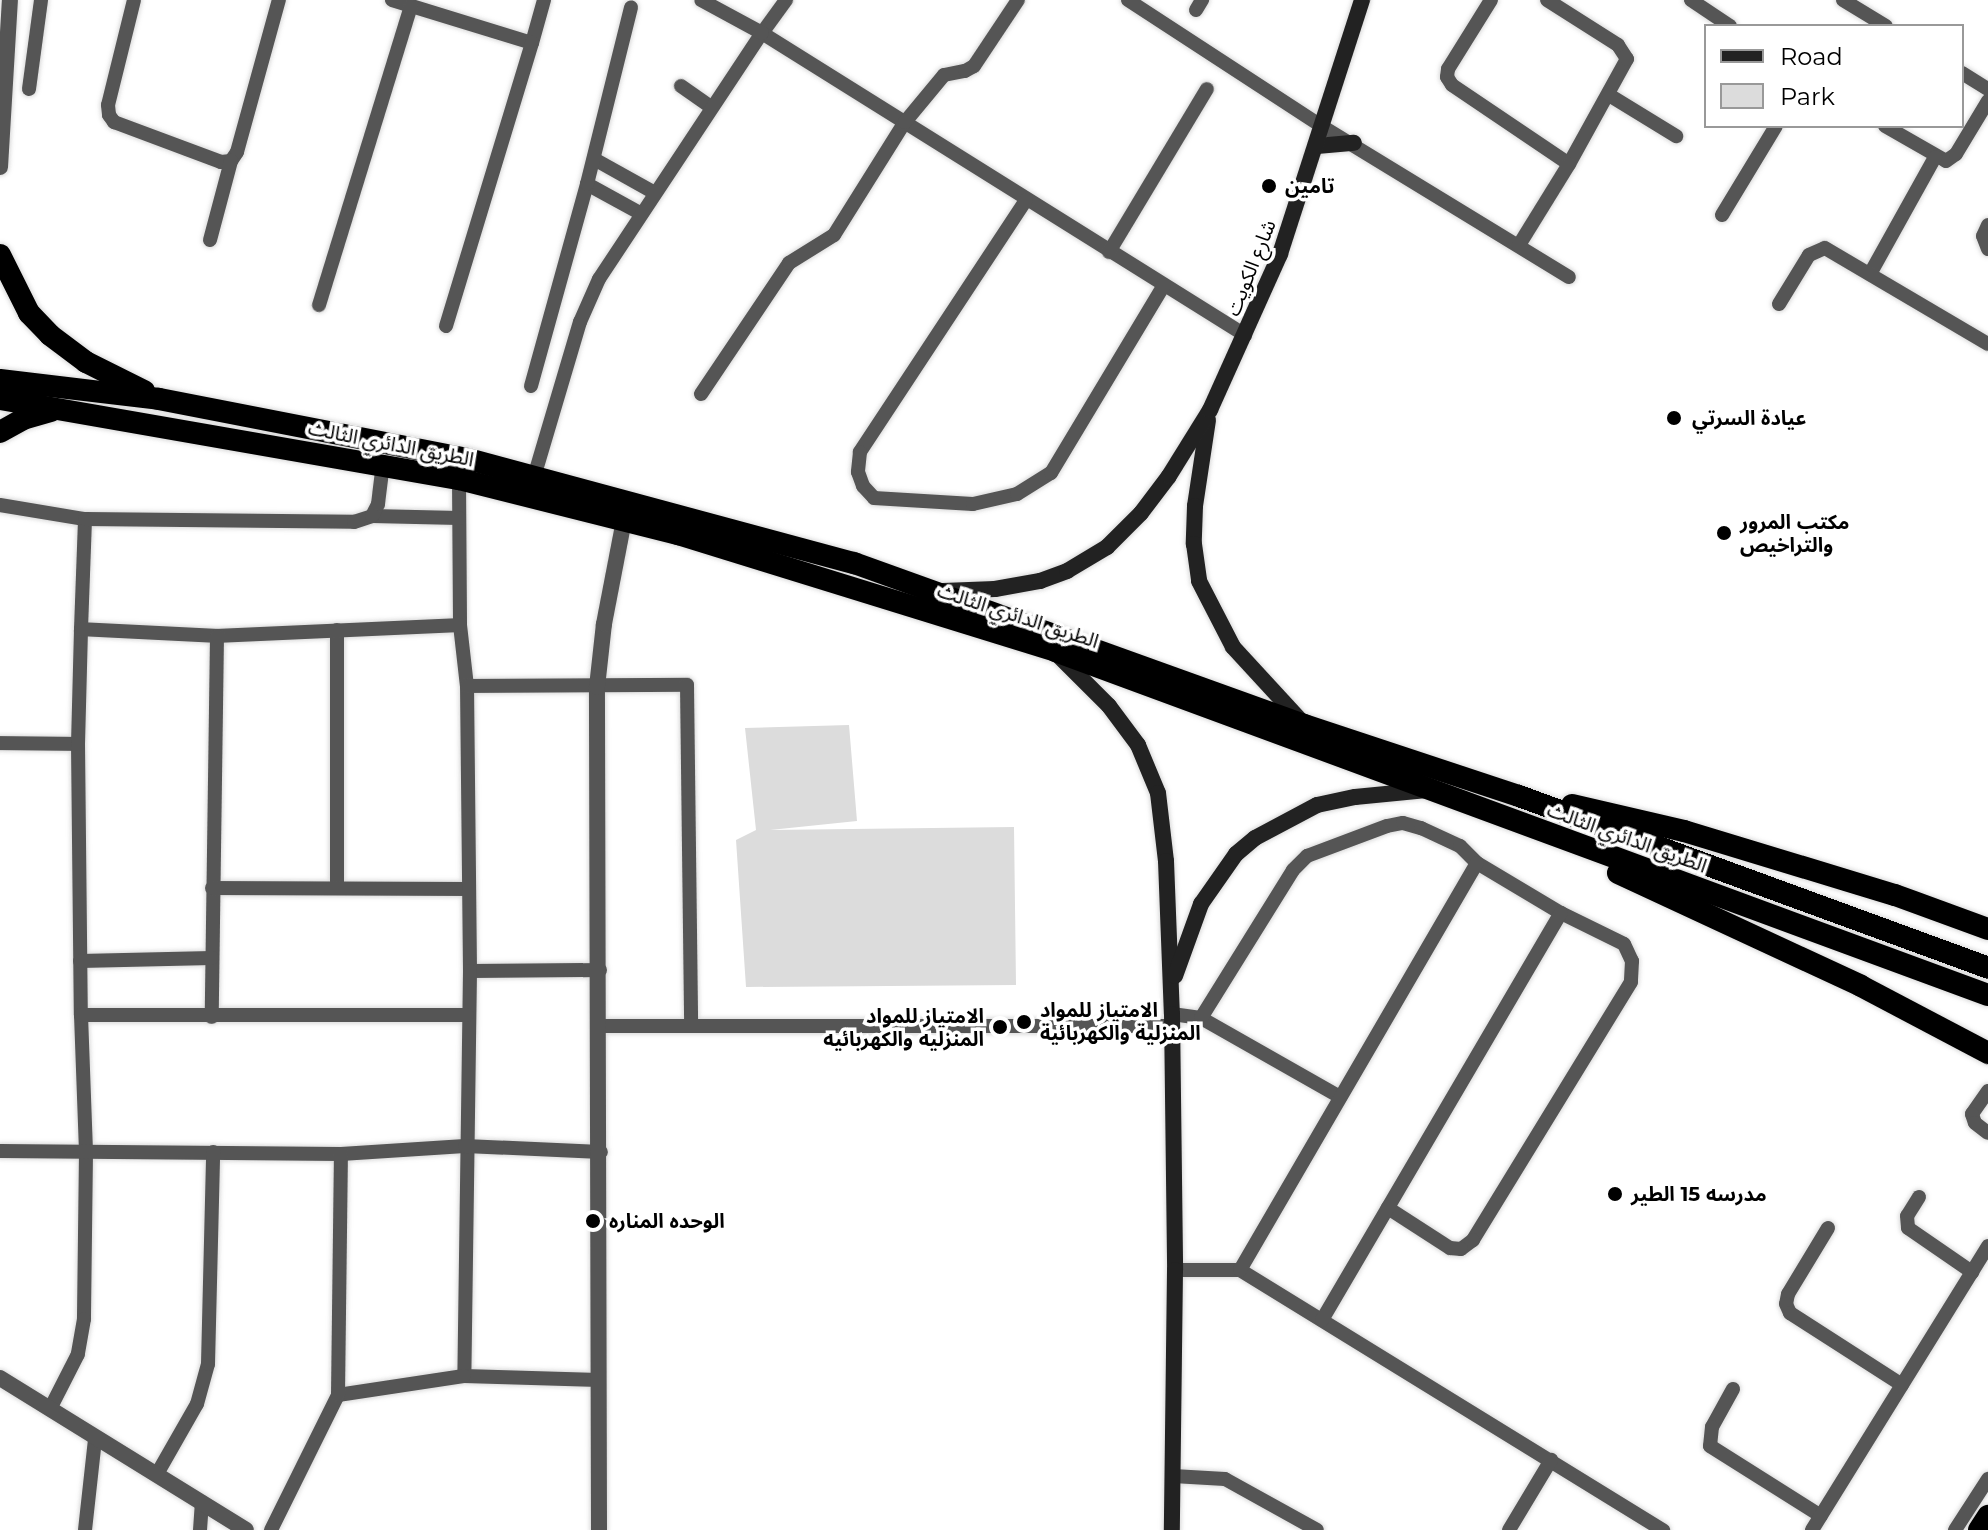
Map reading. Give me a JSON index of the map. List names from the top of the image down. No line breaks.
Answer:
{"streets":{"highway":["الطريق الدائري الثالث"],"main road":["شارع الكويت"]},"crossings":[["شارع الكويت","الطريق الدائري الثالث"]],"places":["تامين","عيادة السرتي","مكتب المرور والتراخيص","الامتياز للمواد المنزلية والكهربائية","الامتياز للمواد المنزليه والكهربائيه","مدرسه 15 الطير","الوحده المناره"],"legend":["Road","Park"]}
